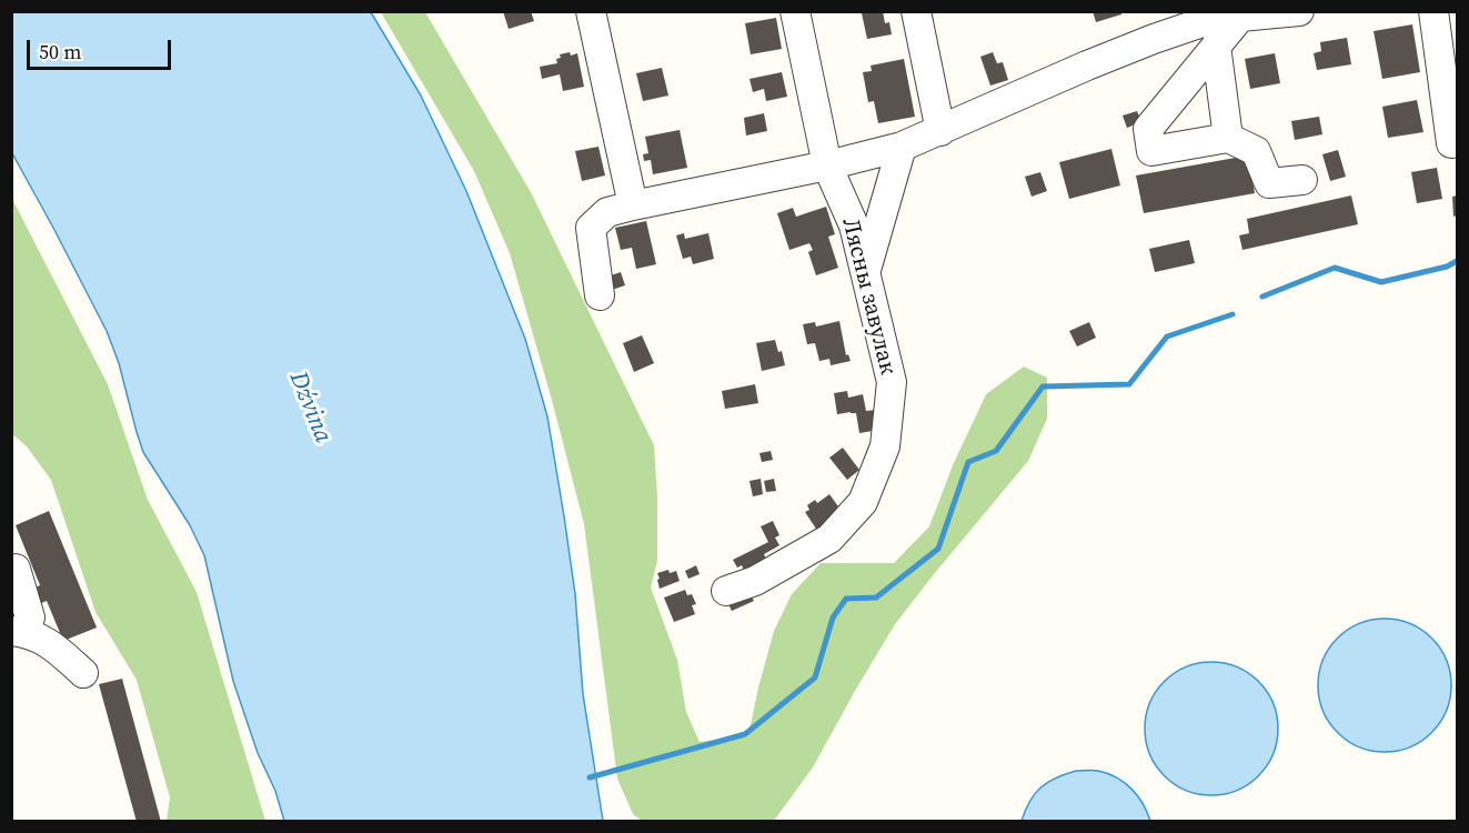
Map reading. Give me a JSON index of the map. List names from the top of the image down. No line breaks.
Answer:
{"streets":{"street":["Лясны завулак"]},"water":["Dźvina"],"scale_bar":"50 m"}
